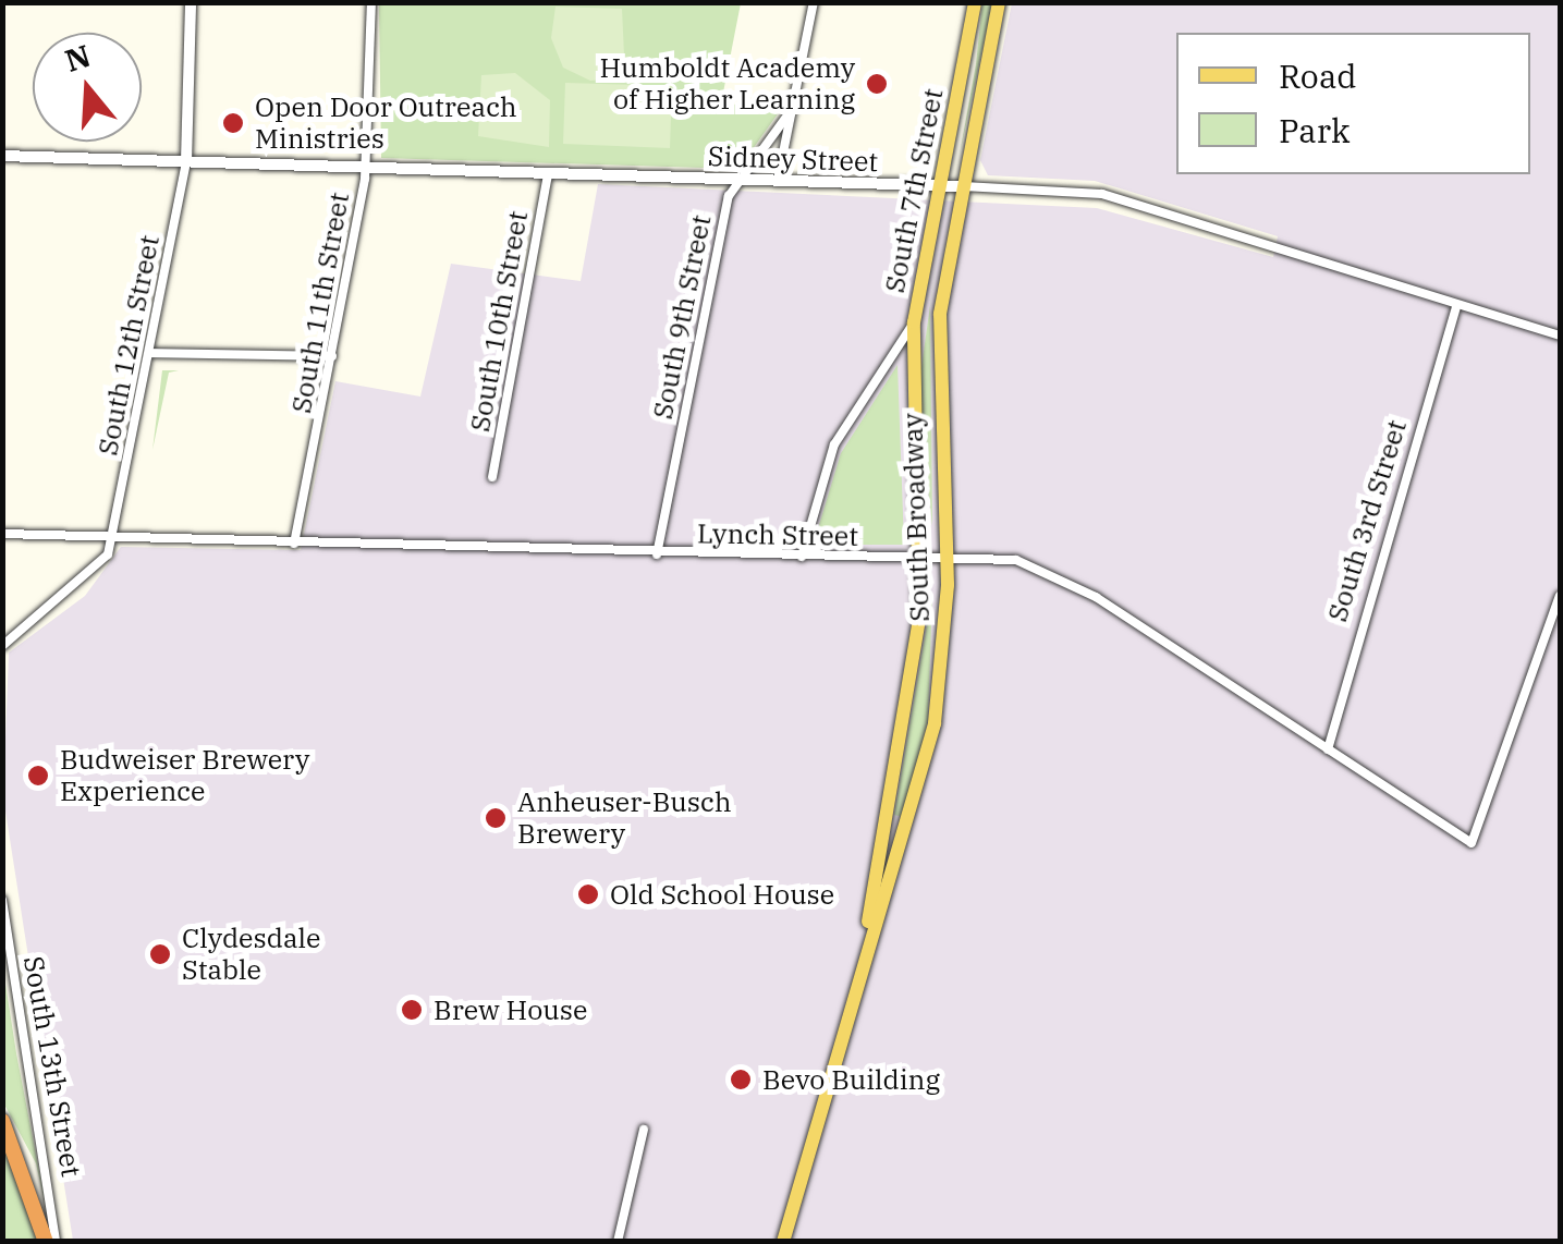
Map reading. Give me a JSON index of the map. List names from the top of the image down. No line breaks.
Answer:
{"streets":{"main road":["South 7th Street","South Broadway"],"street":["Sidney Street","South 11th Street","South 9th Street","South 10th Street","South 12th Street","South 3rd Street","Lynch Street","South 13th Street"]},"crossings":[["Sidney Street","South 7th Street"],["Sidney Street","South 11th Street"],["Sidney Street","South 9th Street"],["Sidney Street","South 10th Street"],["Sidney Street","South 12th Street"],["Sidney Street","South 3rd Street"],["South 7th Street","South Broadway"],["South 7th Street","Lynch Street"],["South 11th Street","Lynch Street"],["South 9th Street","Lynch Street"],["South 12th Street","Lynch Street"],["South Broadway","Lynch Street"],["South 3rd Street","Lynch Street"]],"places":["Humboldt Academy of Higher Learning","Open Door Outreach Ministries","Budweiser Brewery Experience","Anheuser-Busch Brewery","Old School House","Clydesdale Stable","Brew House","Bevo Building"],"legend":["Road","Park"],"north":"top"}
